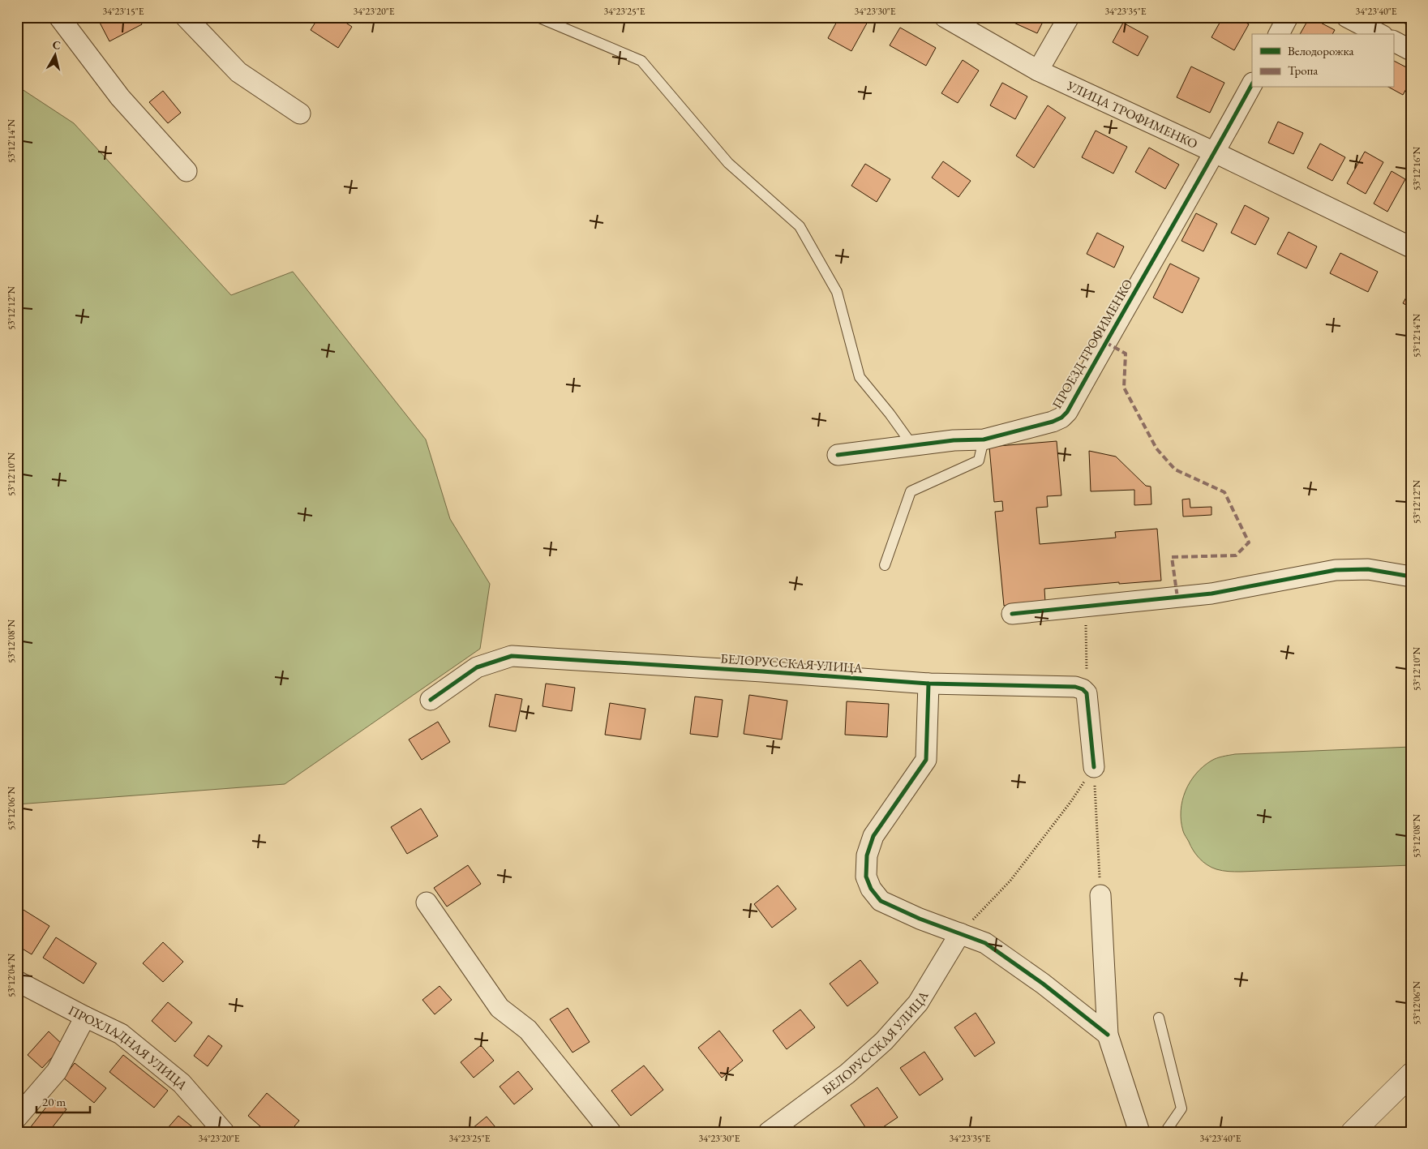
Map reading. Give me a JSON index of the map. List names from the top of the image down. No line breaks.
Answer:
{"streets":{"street":["УЛИЦА ТРОФИМЕНКО","ПРОЕЗД ТРОФИМЕНКО","БЕЛОРУССКАЯ УЛИЦА","ПРОХЛАДНАЯ УЛИЦА"]},"crossings":[["УЛИЦА ТРОФИМЕНКО","ПРОЕЗД ТРОФИМЕНКО"]],"legend":["Велодорожка","Тропа"],"scale_bar":"20 m","north":"top","coordinates":["34°23'15\"E","34°23'20\"E","34°23'25\"E","34°23'30\"E","34°23'35\"E","34°23'40\"E","53°12'14\"N","53°12'16\"N","53°12'12\"N","53°12'10\"N","53°12'08\"N","53°12'06\"N","53°12'04\"N"]}
